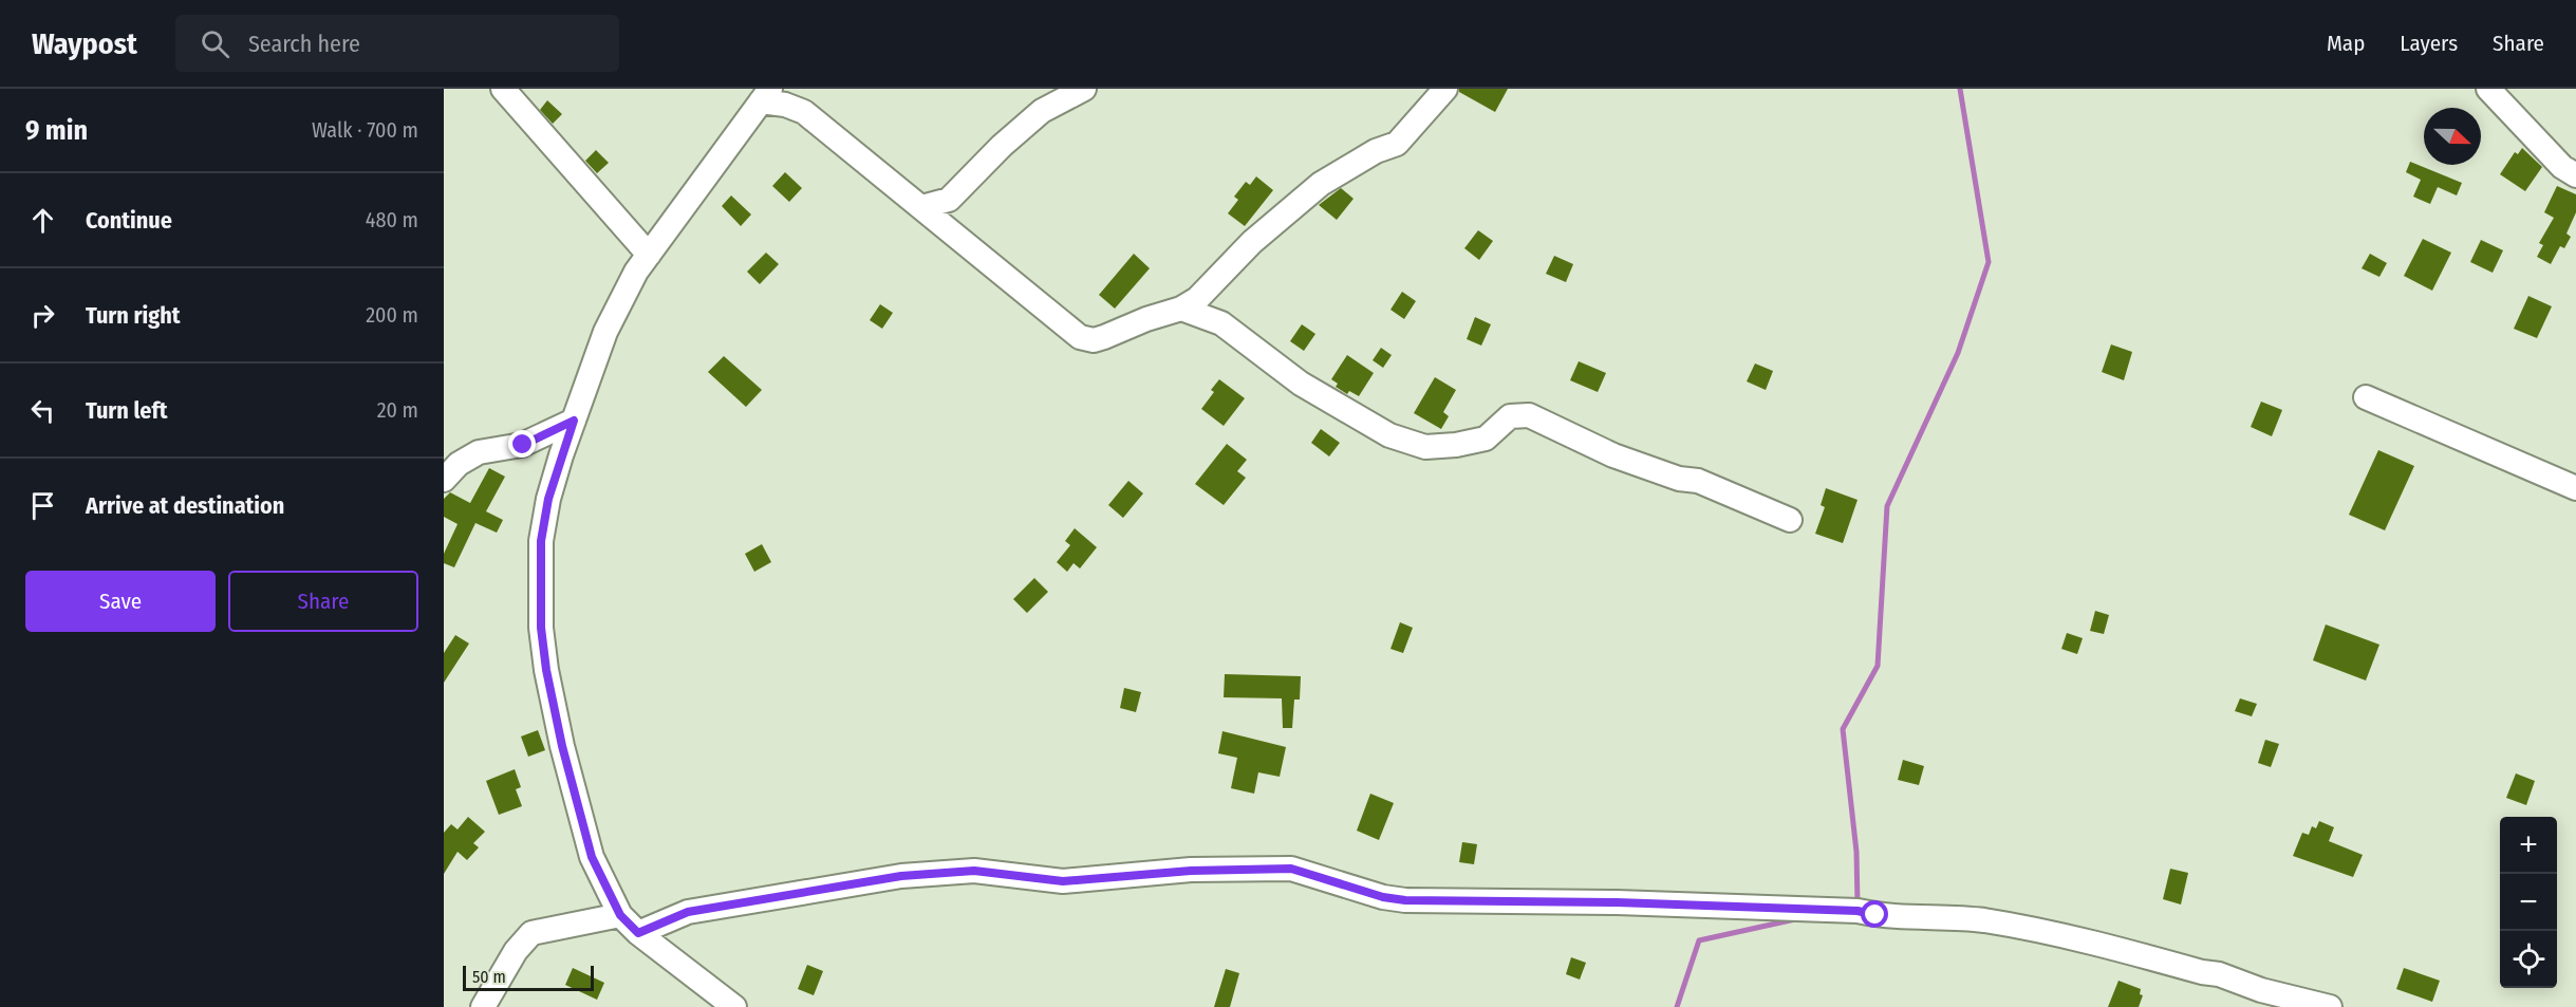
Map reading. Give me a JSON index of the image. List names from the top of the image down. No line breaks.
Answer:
{"scale_bar":"50 m","north":"right","page":{"header":"Waypost","search":"Search here","nav":["Map","Layers","Share"],"heading":["9 min","Walk · 700 m"],"list":[["Continue","480 m"],["Turn right","200 m"],["Turn left","20 m"],"Arrive at destination"],"buttons":["Save","Share"],"map_buttons":["+","−"],"scale":"50 m"}}
